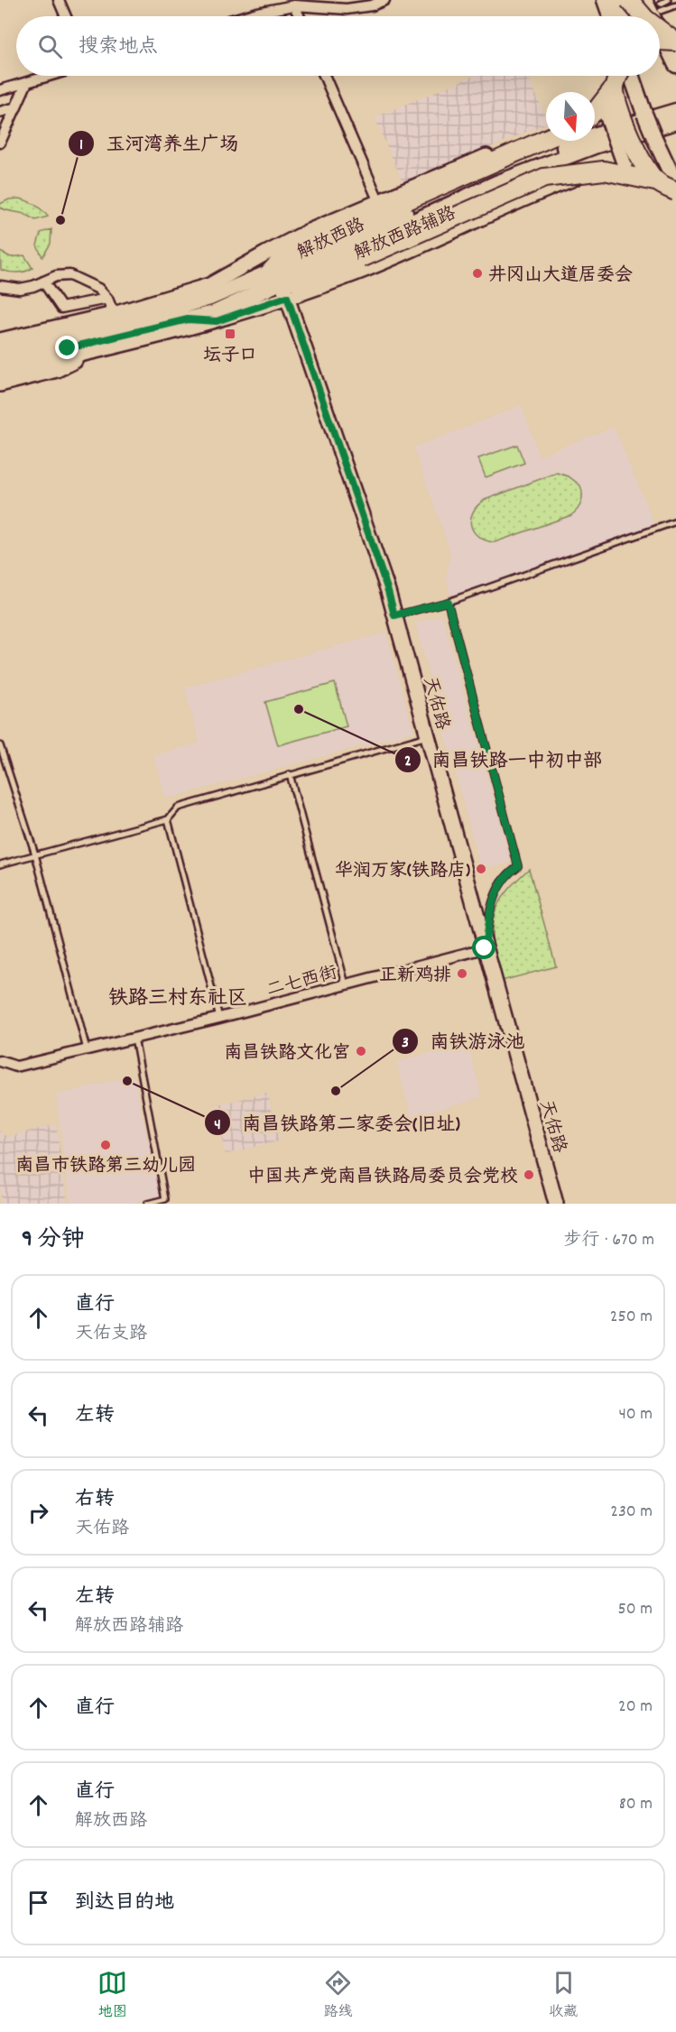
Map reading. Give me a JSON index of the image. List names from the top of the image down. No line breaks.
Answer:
{"streets":{"main road":["解放西路辅路","解放西路","天佑路"],"street":["二七西街"]},"crossings":[["解放西路辅路","解放西路"],["解放西路辅路","天佑路"],["解放西路","天佑路"],["天佑路","二七西街"]],"districts":["铁路三村东社区"],"places":{"other":["玉河湾养生广场","井冈山大道居委会","南昌铁路一中初中部","华润万家(铁路店)","正新鸡排","南昌铁路文化宫","南昌铁路第二家委会(旧址)","南铁游泳池","南昌市铁路第三幼儿园","中国共产党南昌铁路局委员会党校"],"transit":["坛子口"]},"north":"bottom","page":{"search":"搜索地点","heading":["9 分钟","步行 · 670 m"],"list":[["直行","天佑支路","250 m"],["左转","40 m"],["右转","天佑路","230 m"],["左转","解放西路辅路","50 m"],["直行","20 m"],["直行","解放西路","80 m"],"到达目的地"],"nav":["地图","路线","收藏"]}}
